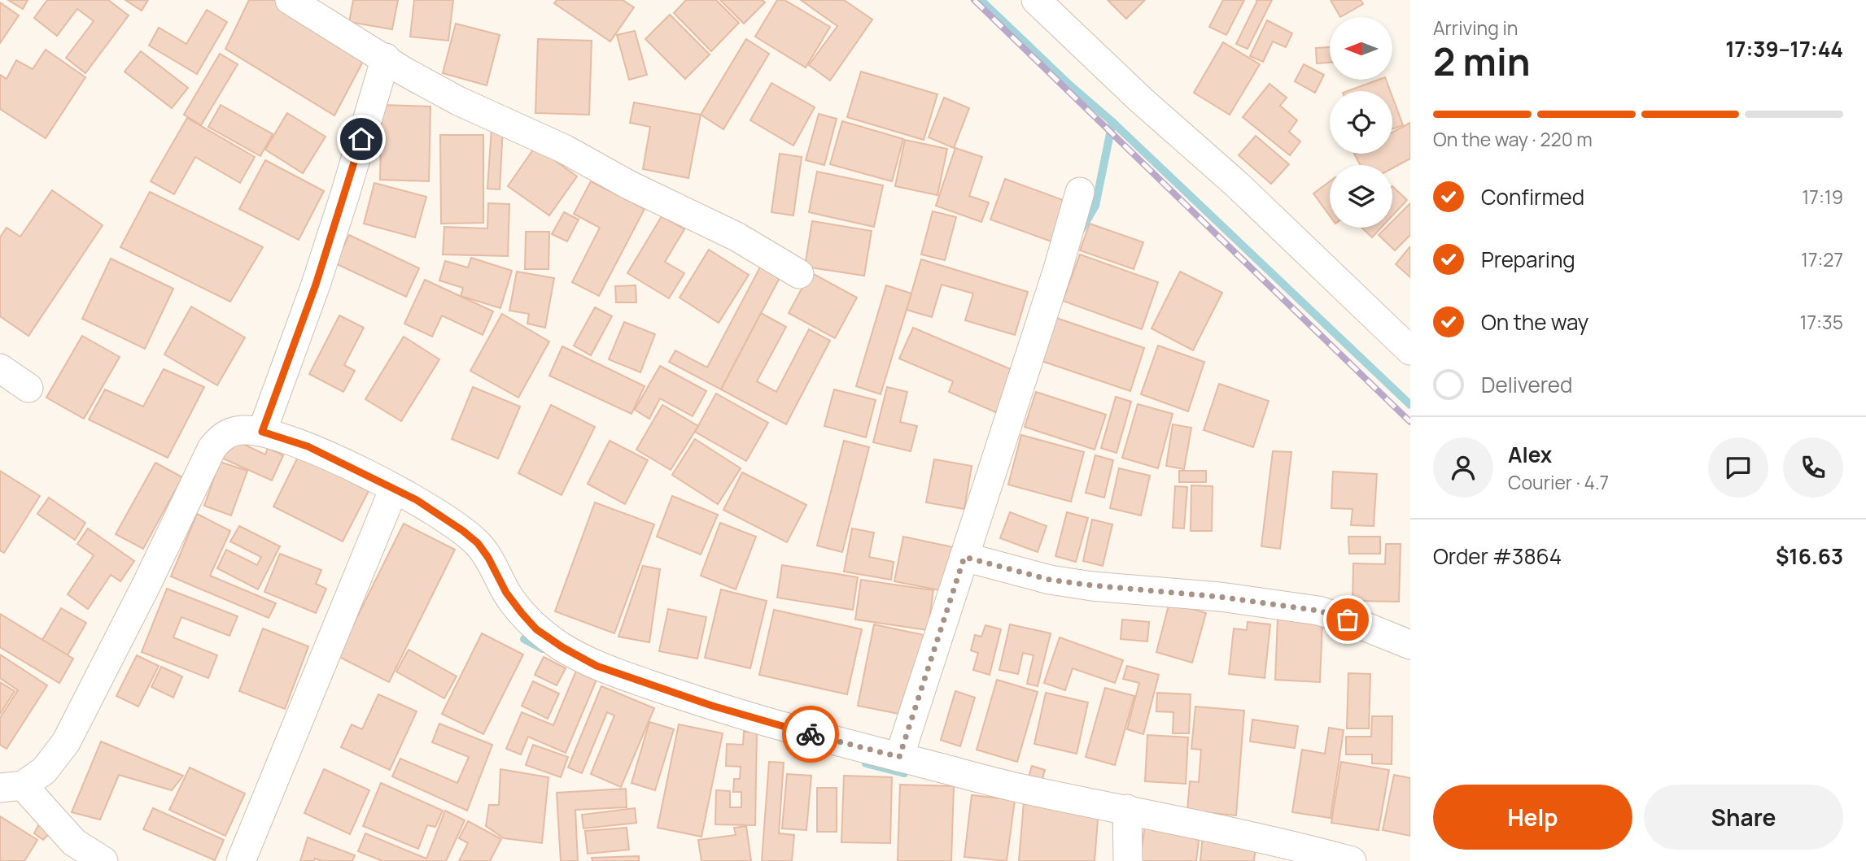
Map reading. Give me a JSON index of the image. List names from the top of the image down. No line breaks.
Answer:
{"north":"left","page":{"heading":["2 min","Arriving in","17:39–17:44"],"panel":["Alex","Courier · 4.7","Order #3864","$16.63"],"bar":"On the way · 220 m","list":[["Confirmed","17:19"],["Preparing","17:27"],["On the way","17:35"],"Delivered"],"buttons":["Help","Share"]}}
